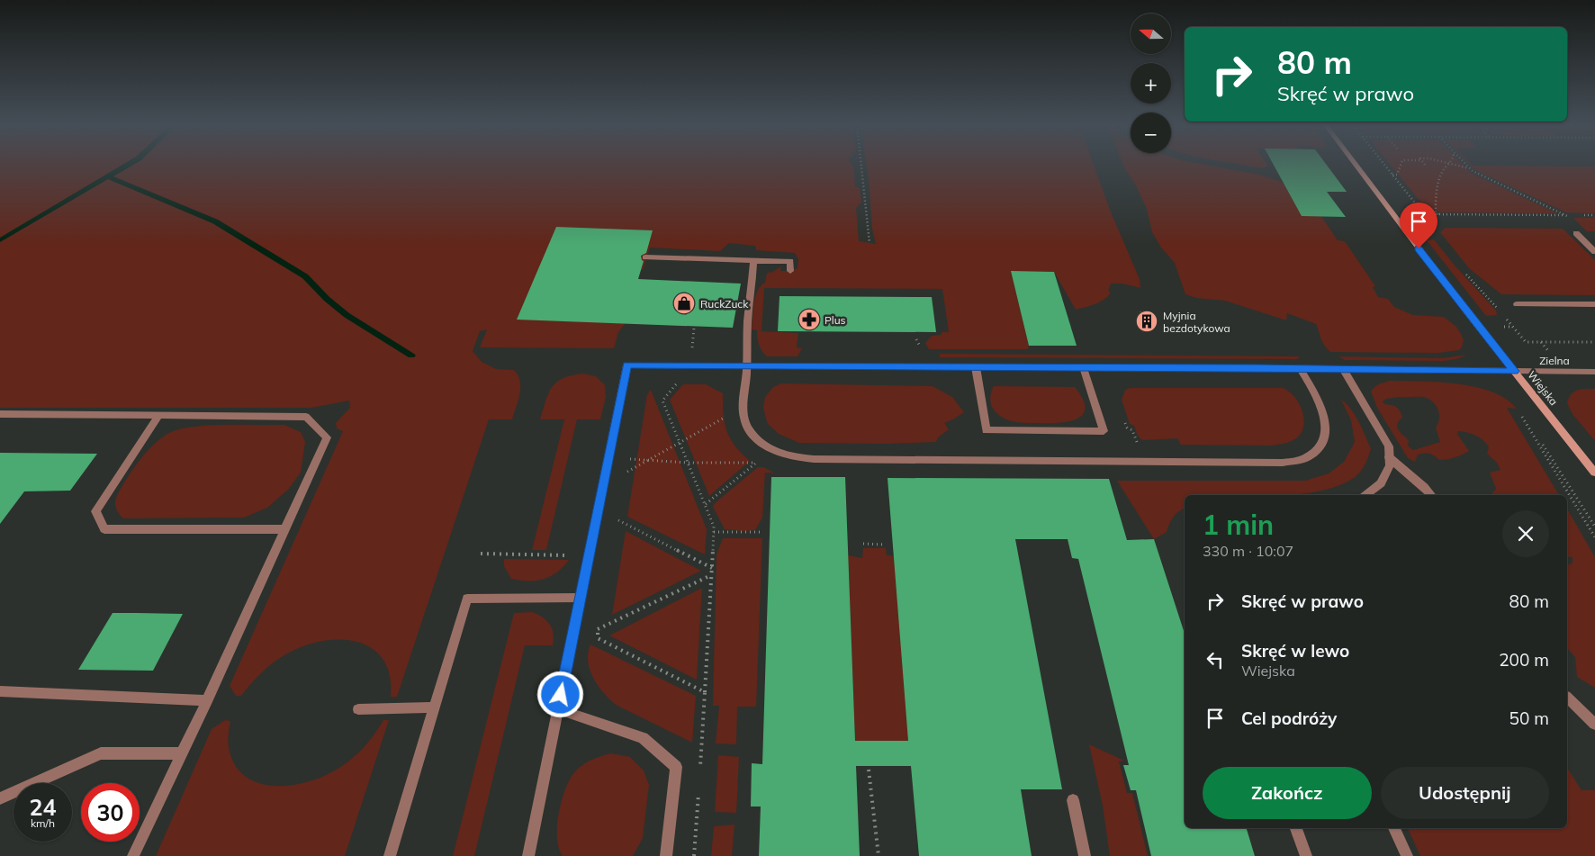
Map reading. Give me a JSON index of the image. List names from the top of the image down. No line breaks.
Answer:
{"streets":{"street":["Zielna","Wiejska"]},"crossings":[["Zielna","Wiejska"]],"places":{"shop":["RuckZuck"],"pharmacy":["Plus"],"building":["Myjnia bezdotykowa"]},"north":"left","page":{"map_buttons":["+","−"],"turn":["80 m","Skręć w prawo"],"heading":["1 min","330 m · 10:07"],"list":[{"name":"Skręć w prawo","value":"80 m"},{"name":"Skręć w lewo","note":"Wiejska","value":"200 m"},{"name":"Cel podróży","value":"50 m"}],"buttons":["Zakończ","Udostępnij"],"speed":"24 km/h","limit":"30"}}
